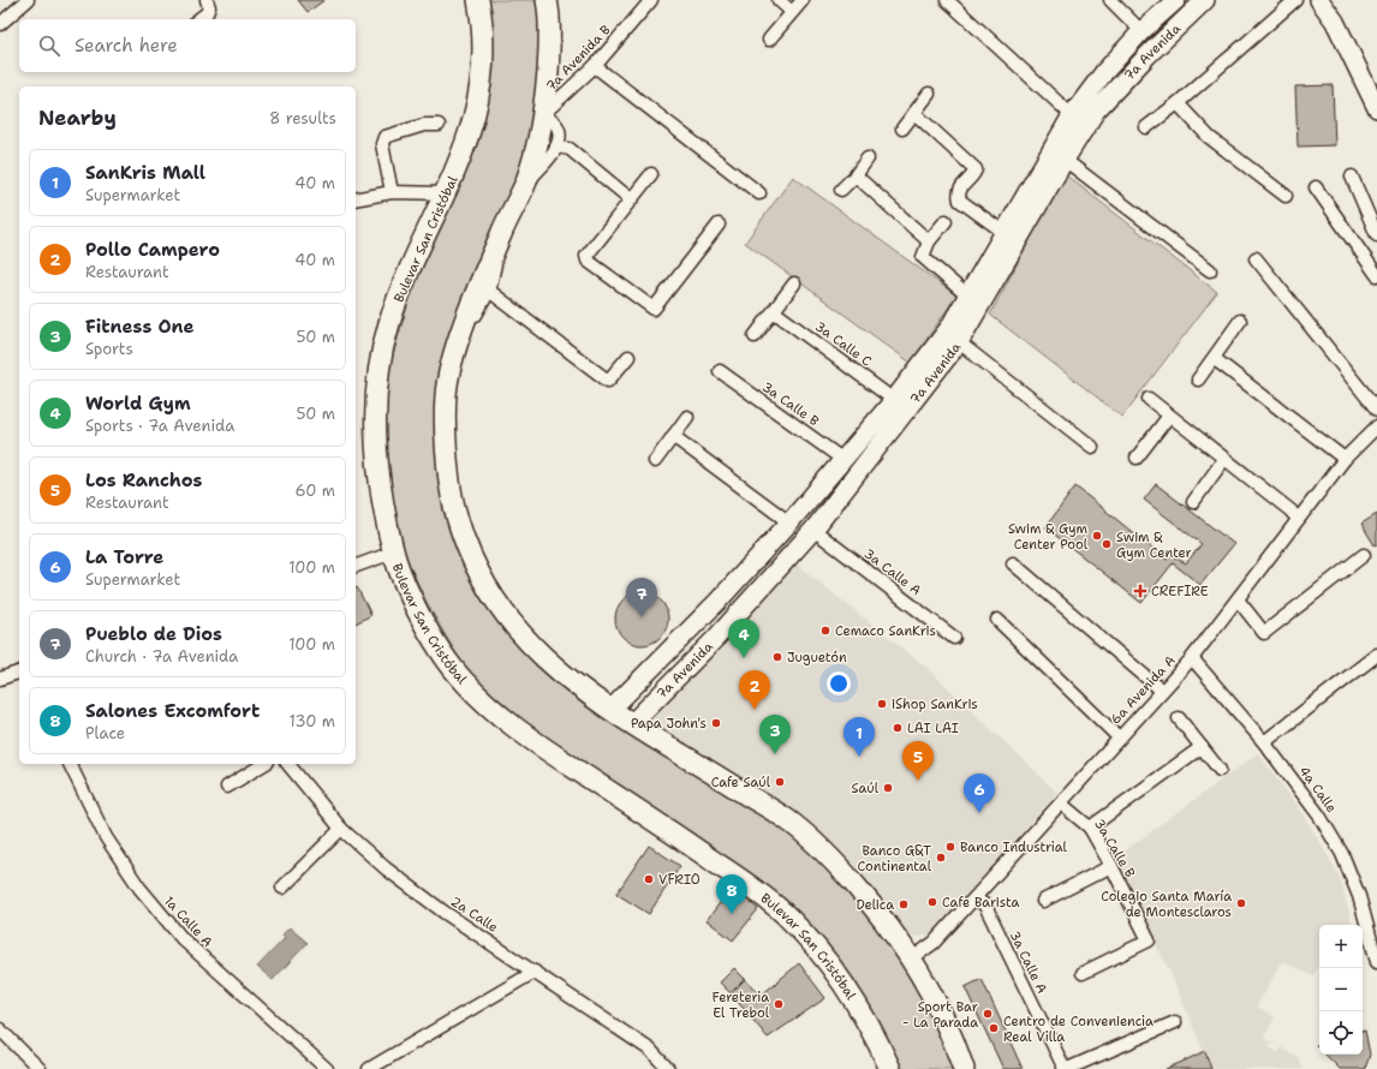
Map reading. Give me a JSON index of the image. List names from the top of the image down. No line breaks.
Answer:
{"streets":{"main road":["Bulevar San Cristóbal"],"street":["7a Avenida","7a Avenida B","3a Calle C","3a Calle B","3a Calle A","6a Avenida A","4a Calle","2a Calle","1a Calle A"]},"crossings":[["7a Avenida","3a Calle C"],["7a Avenida","3a Calle B"],["7a Avenida","3a Calle A"],["3a Calle B","6a Avenida A"],["3a Calle A","6a Avenida A"],["6a Avenida A","4a Calle"]],"places":{"other":["Swim & Gym Center Pool","Swim & Gym Center","Cemaco SanKris","Juguetón","iShop SanKris","Papa John's","LAI LAI","Cafe Saúl","Saúl","Banco Industrial","Banco G&T Continental","VFRIO","Cafe Barista","Colegio Santa María de Montesclaros","Delica","Fereteria El Trebol","Sport Bar - La Parada","Centro de Conveniencia Real Villa"],"health":["CREFIRE"]},"page":{"search":"Search here","heading":["Nearby","8 results"],"list":[{"mark":"1","name":"SanKris Mall","note":"Supermarket","value":"40 m"},{"mark":"2","name":"Pollo Campero","note":"Restaurant","value":"40 m"},{"mark":"3","name":"Fitness One","note":"Sports","value":"50 m"},{"mark":"4","name":"World Gym","note":"Sports · 7a Avenida","value":"50 m"},{"mark":"5","name":"Los Ranchos","note":"Restaurant","value":"60 m"},{"mark":"6","name":"La Torre","note":"Supermarket","value":"100 m"},{"mark":"7","name":"Pueblo de Dios","note":"Church · 7a Avenida","value":"100 m"},{"mark":"8","name":"Salones Excomfort","note":"Place","value":"130 m"}],"pins":["7","4","2","3","1","5","6","8"],"map_buttons":["+","−"]}}
